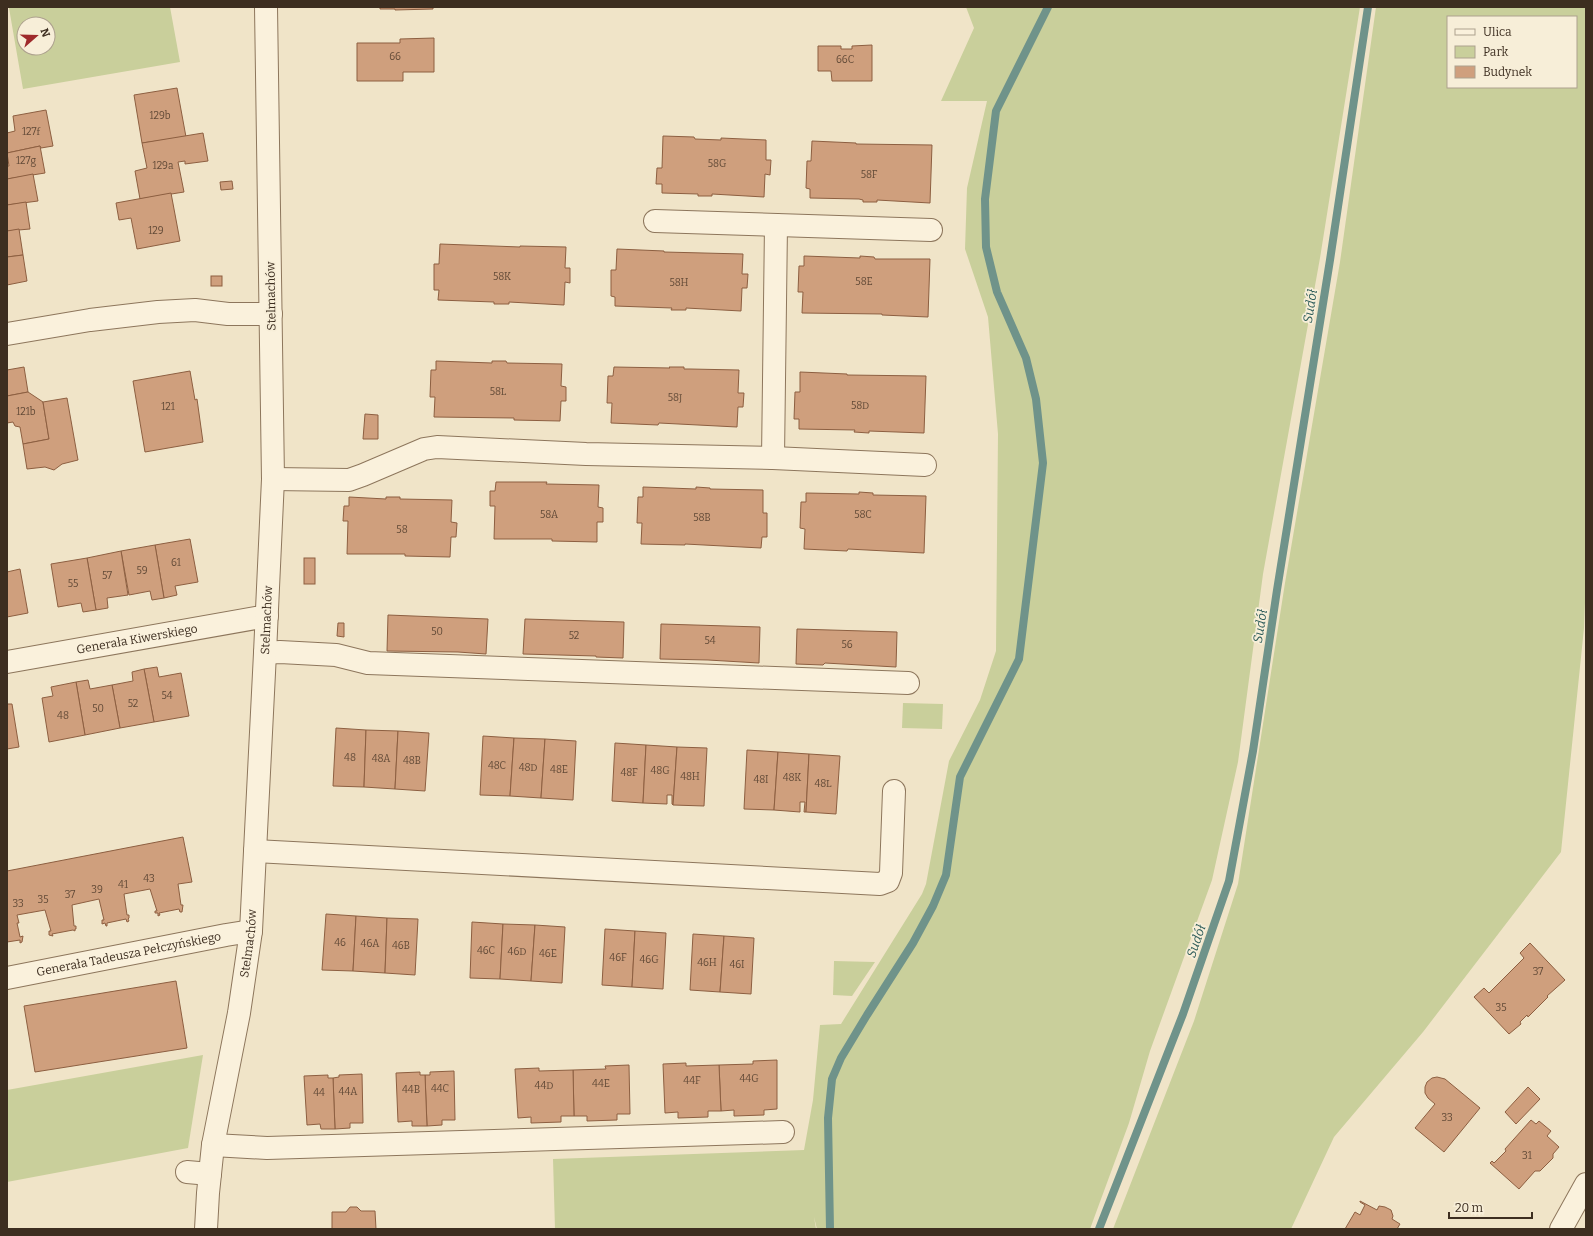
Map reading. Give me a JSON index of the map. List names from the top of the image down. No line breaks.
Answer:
{"streets":{"street":["Stelmachów","Generała Kiwerskiego","Generała Tadeusza Pełczyńskiego"]},"crossings":[["Stelmachów","Generała Kiwerskiego"],["Stelmachów","Generała Tadeusza Pełczyńskiego"]],"water":["Sudół"],"house_numbers":["66","66C","129b","127f","127g","58G","129a","58F","129","58K","58E","58H","58L","58J","58D","121","121b","58A","58C","58B","58","61","59","57","55","50","52","54","56","54","52","50","48","48","48A","48B","48C","48D","48E","48G","48F","48H","48K","48I","48L","43","41","39","37","35","33","46","46A","46B","46C","46D","46E","46F","46G","46H","46I","37","35","44G","44F","44E","44D","44C","44B","44A","44","33","31"],"legend":["Ulica","Park","Budynek"],"scale_bar":"20 m","north":"right"}
